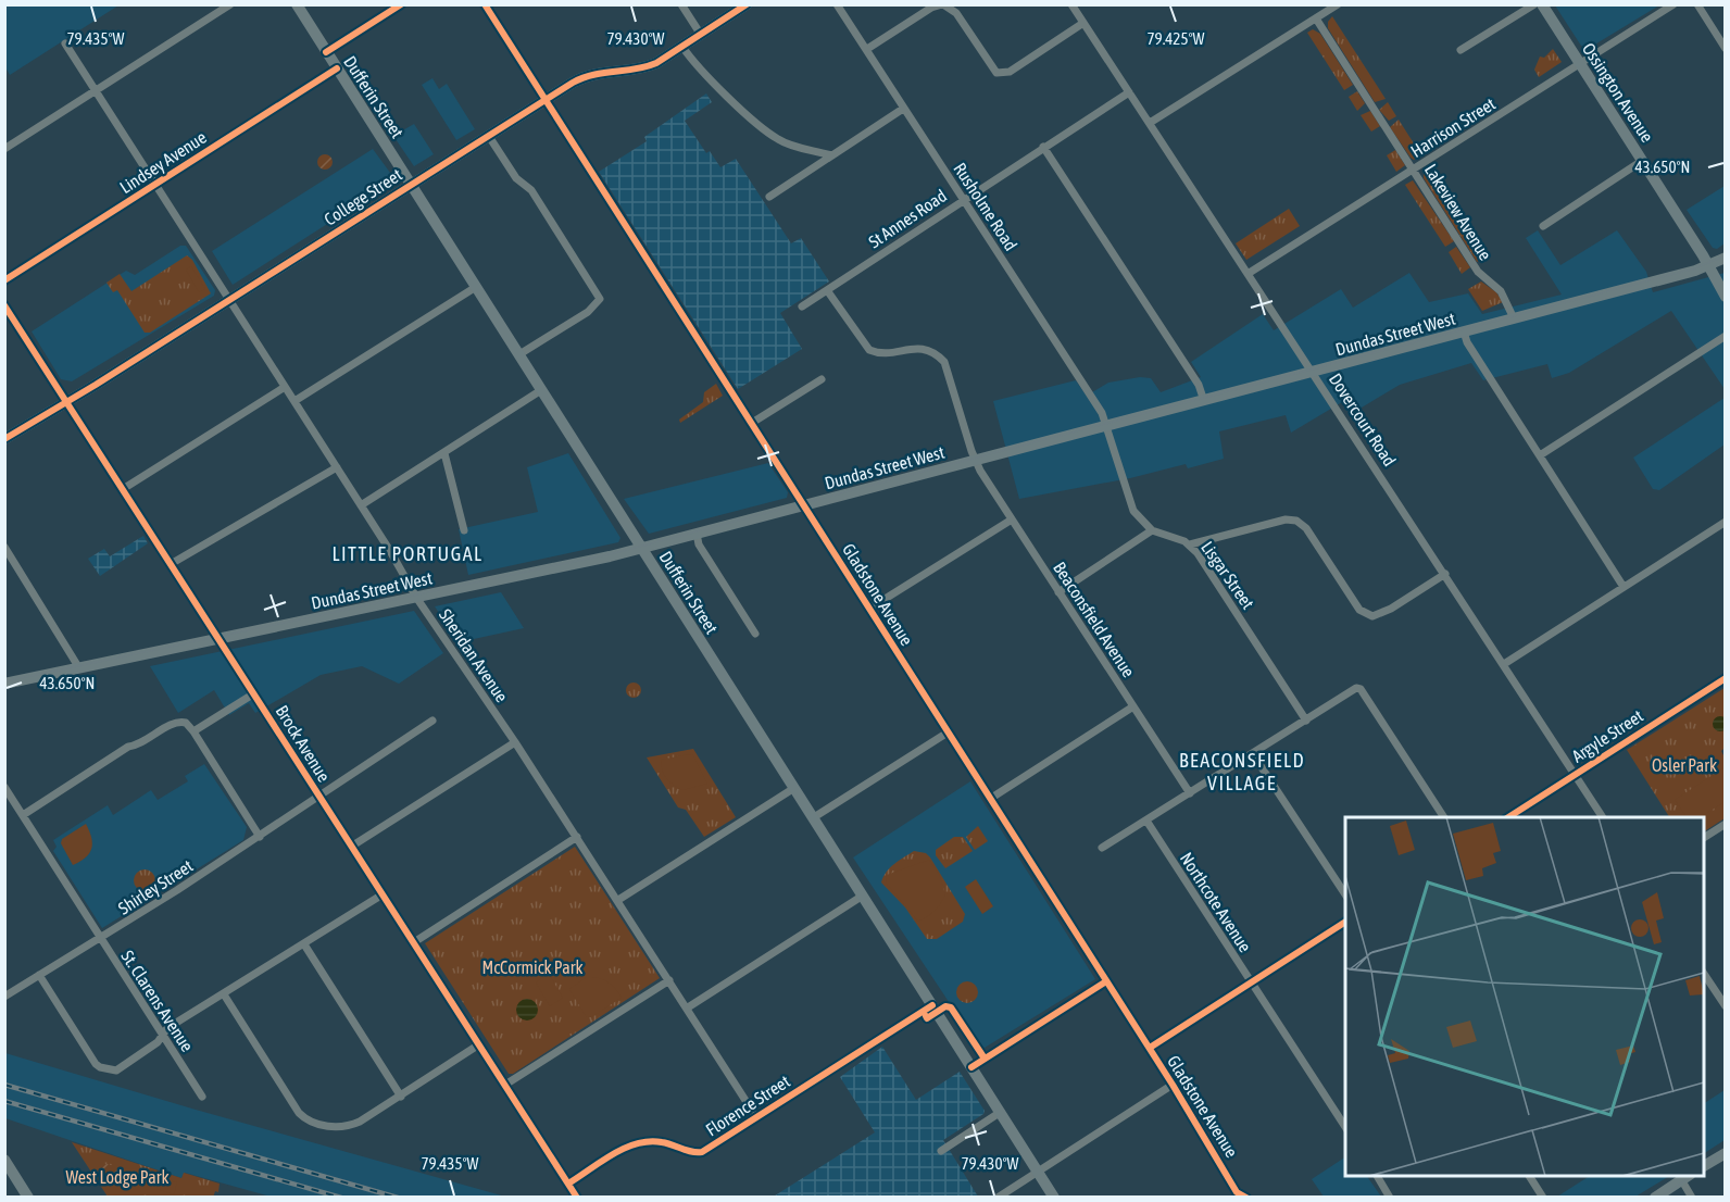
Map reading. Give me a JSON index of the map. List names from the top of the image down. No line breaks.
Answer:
{"streets":{"main road":["Ossington Avenue","Dufferin Street","College Street","Dundas Street West"],"street":["Harrison Street","Lindsey Avenue","Rusholme Road","Lakeview Avenue","St Annes Road","Dovercourt Road","Lisgar Street","Gladstone Avenue","Beaconsfield Avenue","Sheridan Avenue","Argyle Street","Brock Avenue","Shirley Street","Northcote Avenue","St. Clarens Avenue","Florence Street"]},"crossings":[["Ossington Avenue","Harrison Street"],["Ossington Avenue","Dundas Street West"],["Dufferin Street","Lindsey Avenue"],["Dufferin Street","College Street"],["Dufferin Street","Dundas Street West"],["Dufferin Street","Florence Street"],["Harrison Street","Lakeview Avenue"],["Harrison Street","Dovercourt Road"],["Lindsey Avenue","Sheridan Avenue"],["College Street","Gladstone Avenue"],["College Street","Sheridan Avenue"],["College Street","Brock Avenue"],["Rusholme Road","St Annes Road"],["Rusholme Road","Dundas Street West"],["Rusholme Road","Lisgar Street"],["Lakeview Avenue","Dundas Street West"],["St Annes Road","Dovercourt Road"],["St Annes Road","Beaconsfield Avenue"],["Dundas Street West","Dovercourt Road"],["Dundas Street West","Lisgar Street"],["Dundas Street West","Gladstone Avenue"],["Dundas Street West","Beaconsfield Avenue"],["Dundas Street West","Sheridan Avenue"],["Dundas Street West","Brock Avenue"],["Dovercourt Road","Argyle Street"],["Sheridan Avenue","Florence Street"],["Brock Avenue","Shirley Street"],["Brock Avenue","Florence Street"],["Shirley Street","St. Clarens Avenue"]],"districts":["LITTLE PORTUGAL","BEACONSFIELD VILLAGE"],"parks":["Osler Park","McCormick Park","West Lodge Park"],"coordinates":["79.435°W","79.430°W","79.425°W","43.650°N"]}
